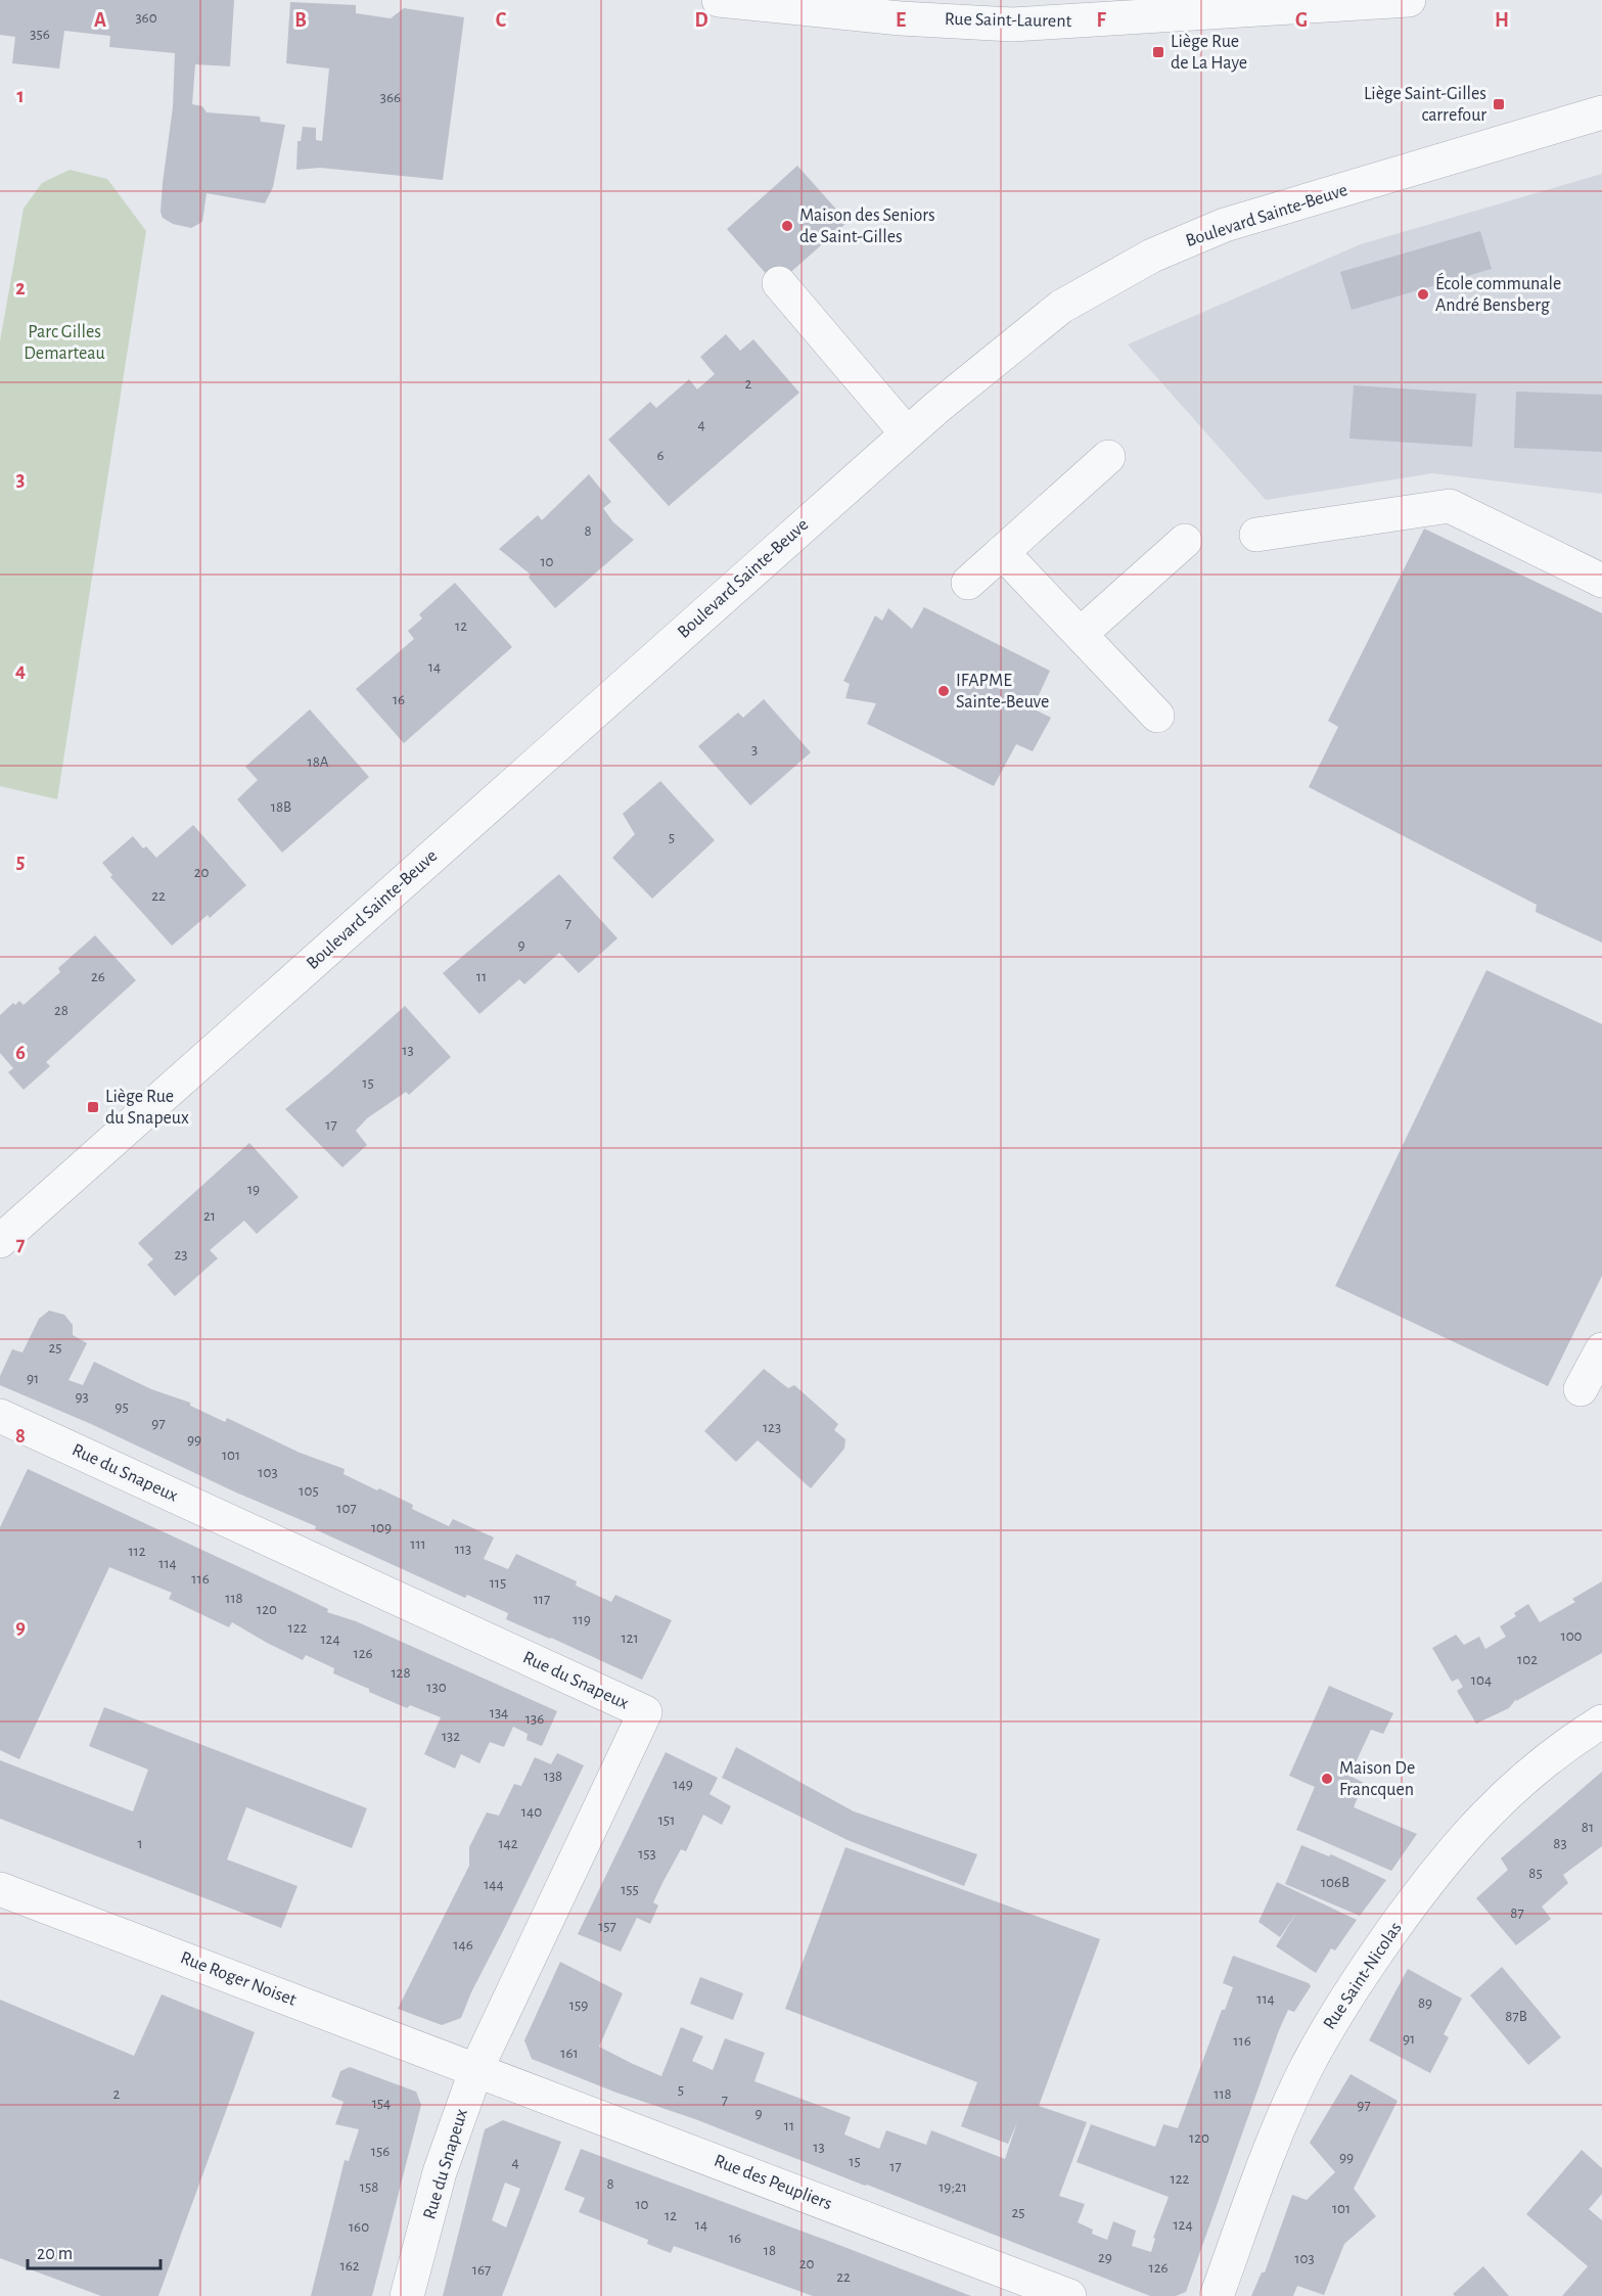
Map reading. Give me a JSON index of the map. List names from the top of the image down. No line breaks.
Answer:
{"streets":{"street":["Rue Saint-Laurent","Boulevard Sainte-Beuve","Rue du Snapeux","Rue Saint-Nicolas","Rue Roger Noiset","Rue des Peupliers"]},"crossings":[["Rue du Snapeux","Rue Roger Noiset"],["Rue du Snapeux","Rue des Peupliers"],["Rue Roger Noiset","Rue des Peupliers"]],"parks":["Parc Gilles Demarteau"],"places":{"transit":["Liège Rue de La Haye","Liège Saint-Gilles carrefour","Liège Rue du Snapeux"],"other":["Maison des Seniors de Saint-Gilles","École communale André Bensberg","IFAPME Sainte-Beuve","Maison De Francquen"]},"house_numbers":["360","356","366","2","4","6","8","10","12","14","16","3","18A","18B","5","20","22","7","9","26","11","28","13","15","17","19","21","23","25","91","93","95","97","123","99","101","103","105","107","109","111","113","112","114","116","115","118","117","120","119","122","100","121","124","126","102","128","104","130","134","136","132","138","149","140","151","81","1","142","83","153","85","106B","144","155","87","157","146","114","89","159","87B","91","116","161","5","2","118","7","154","97","9","11","120","13","156","99","15","4","17","122","8","158","19;21","10","101","25","12","14","124","160","16","18","29","103","20","162","126","167","22"],"scale_bar":"20 m","grid":{"columns":["A","B","C","D","E","F","G","H"],"rows":["1","2","3","4","5","6","7","8","9"]}}
